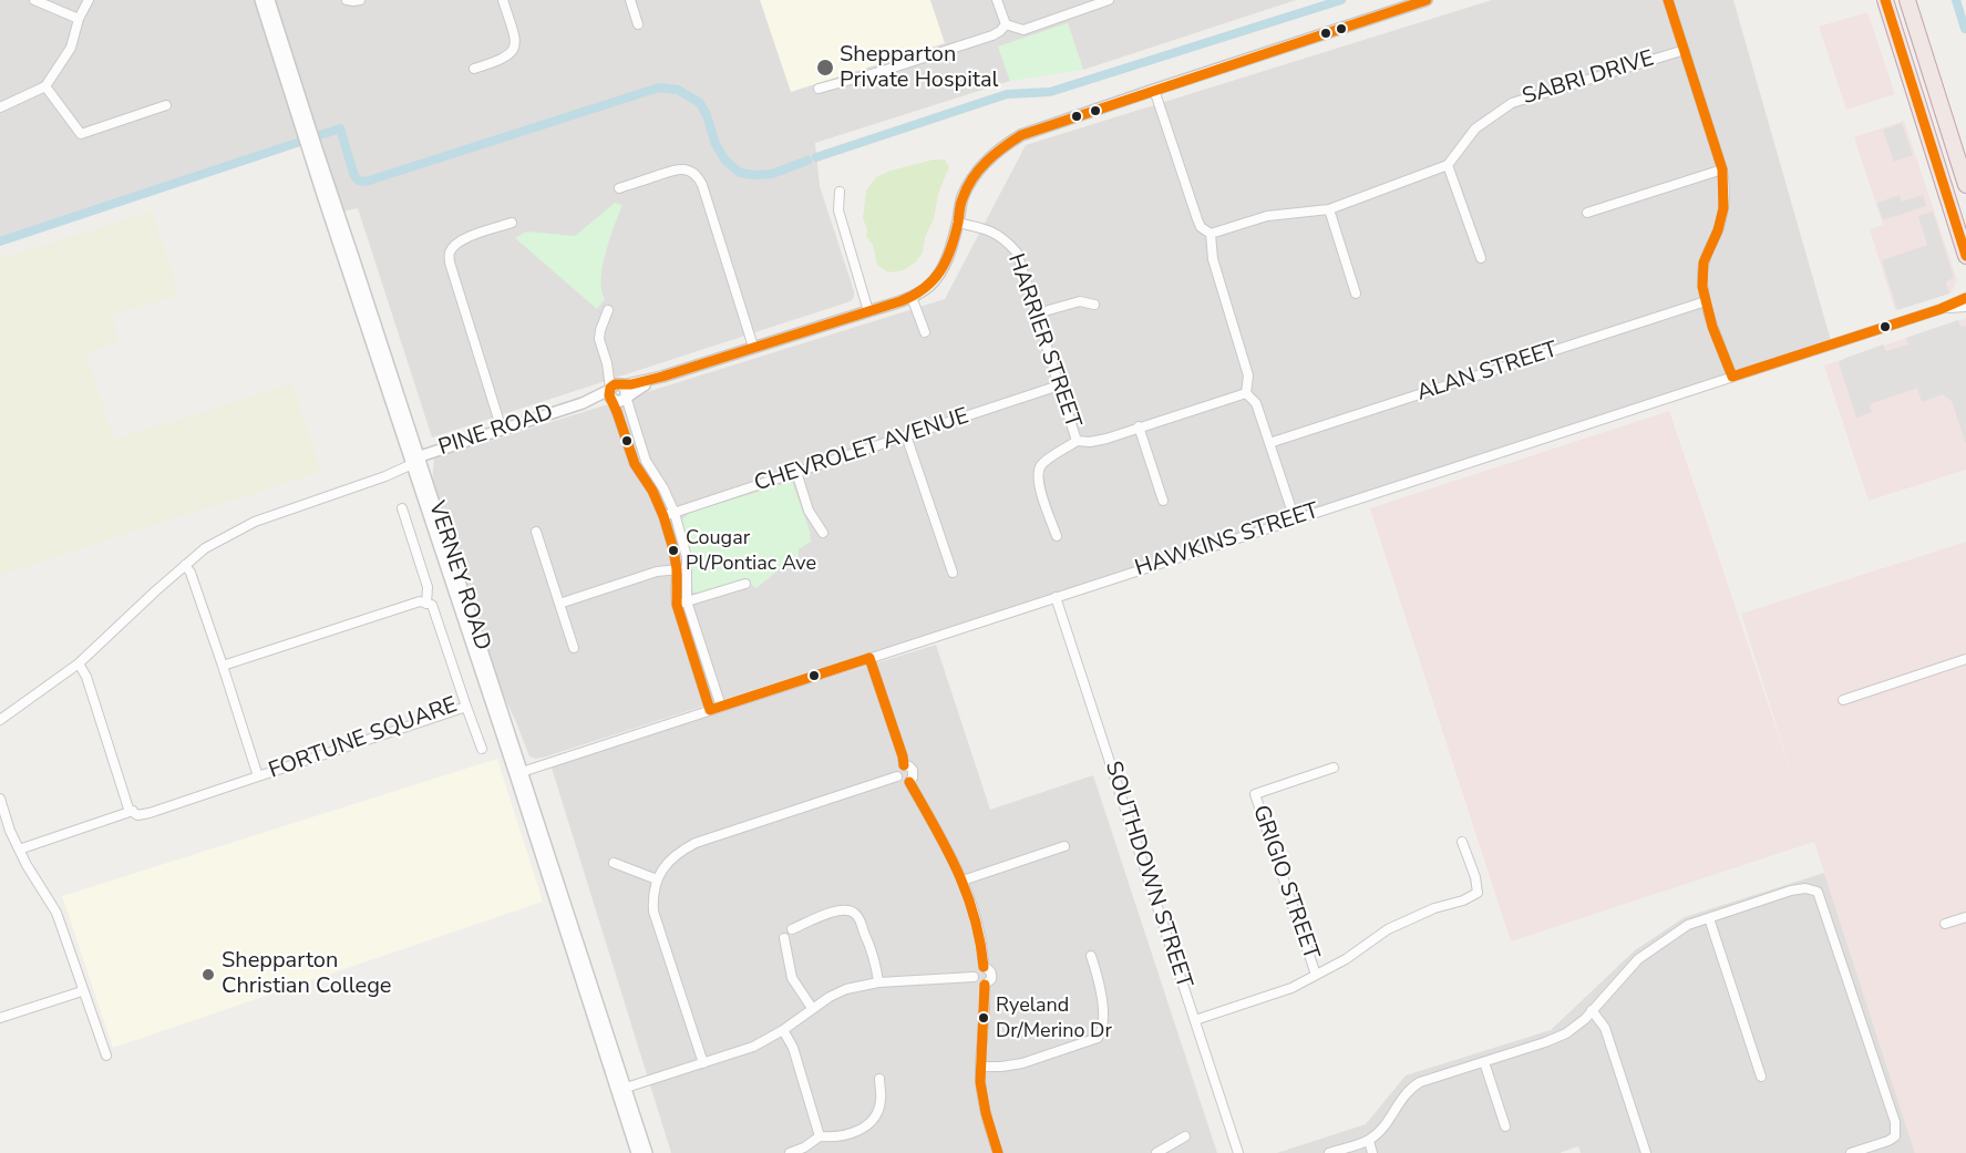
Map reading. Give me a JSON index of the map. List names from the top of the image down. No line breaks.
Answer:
{"streets":{"street":["SABRI DRIVE","HARRIER STREET","ALAN STREET","PINE ROAD","CHEVROLET AVENUE","HAWKINS STREET","VERNEY ROAD","FORTUNE SQUARE","SOUTHDOWN STREET","GRIGIO STREET"]},"crossings":[["HARRIER STREET","PINE ROAD"],["HARRIER STREET","CHEVROLET AVENUE"],["PINE ROAD","VERNEY ROAD"],["HAWKINS STREET","VERNEY ROAD"],["HAWKINS STREET","SOUTHDOWN STREET"]],"places":["Shepparton Private Hospital","Cougar Pl/Pontiac Ave","Shepparton Christian College","Ryeland Dr/Merino Dr"]}
